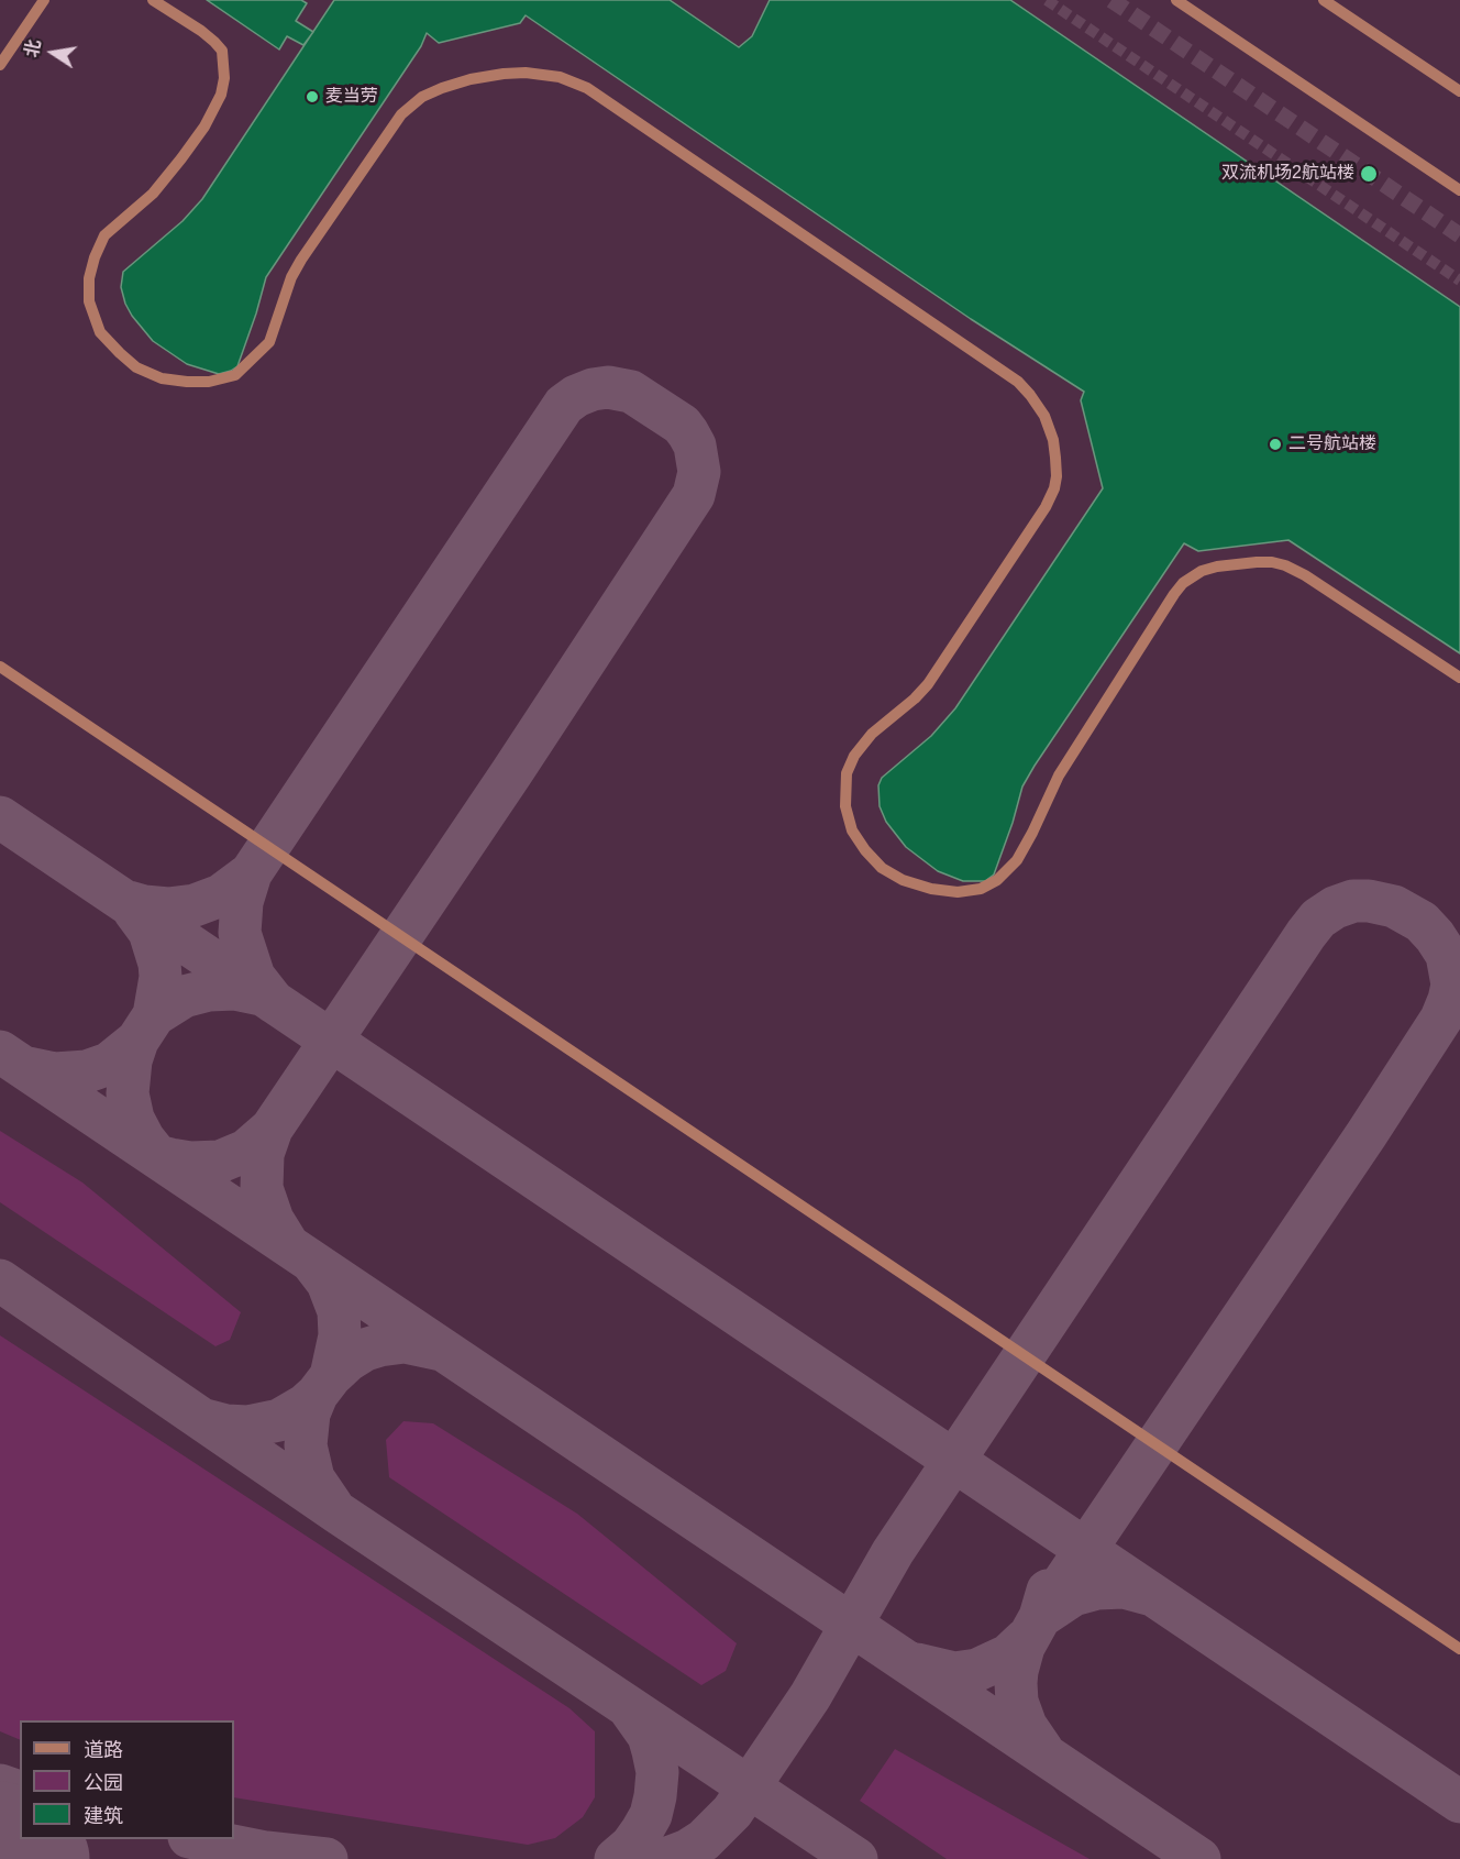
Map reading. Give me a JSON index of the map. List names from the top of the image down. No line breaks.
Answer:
{"places":["麦当劳","双流机场2航站楼","二号航站楼"],"legend":["道路","公园","建筑"],"north":"left"}
